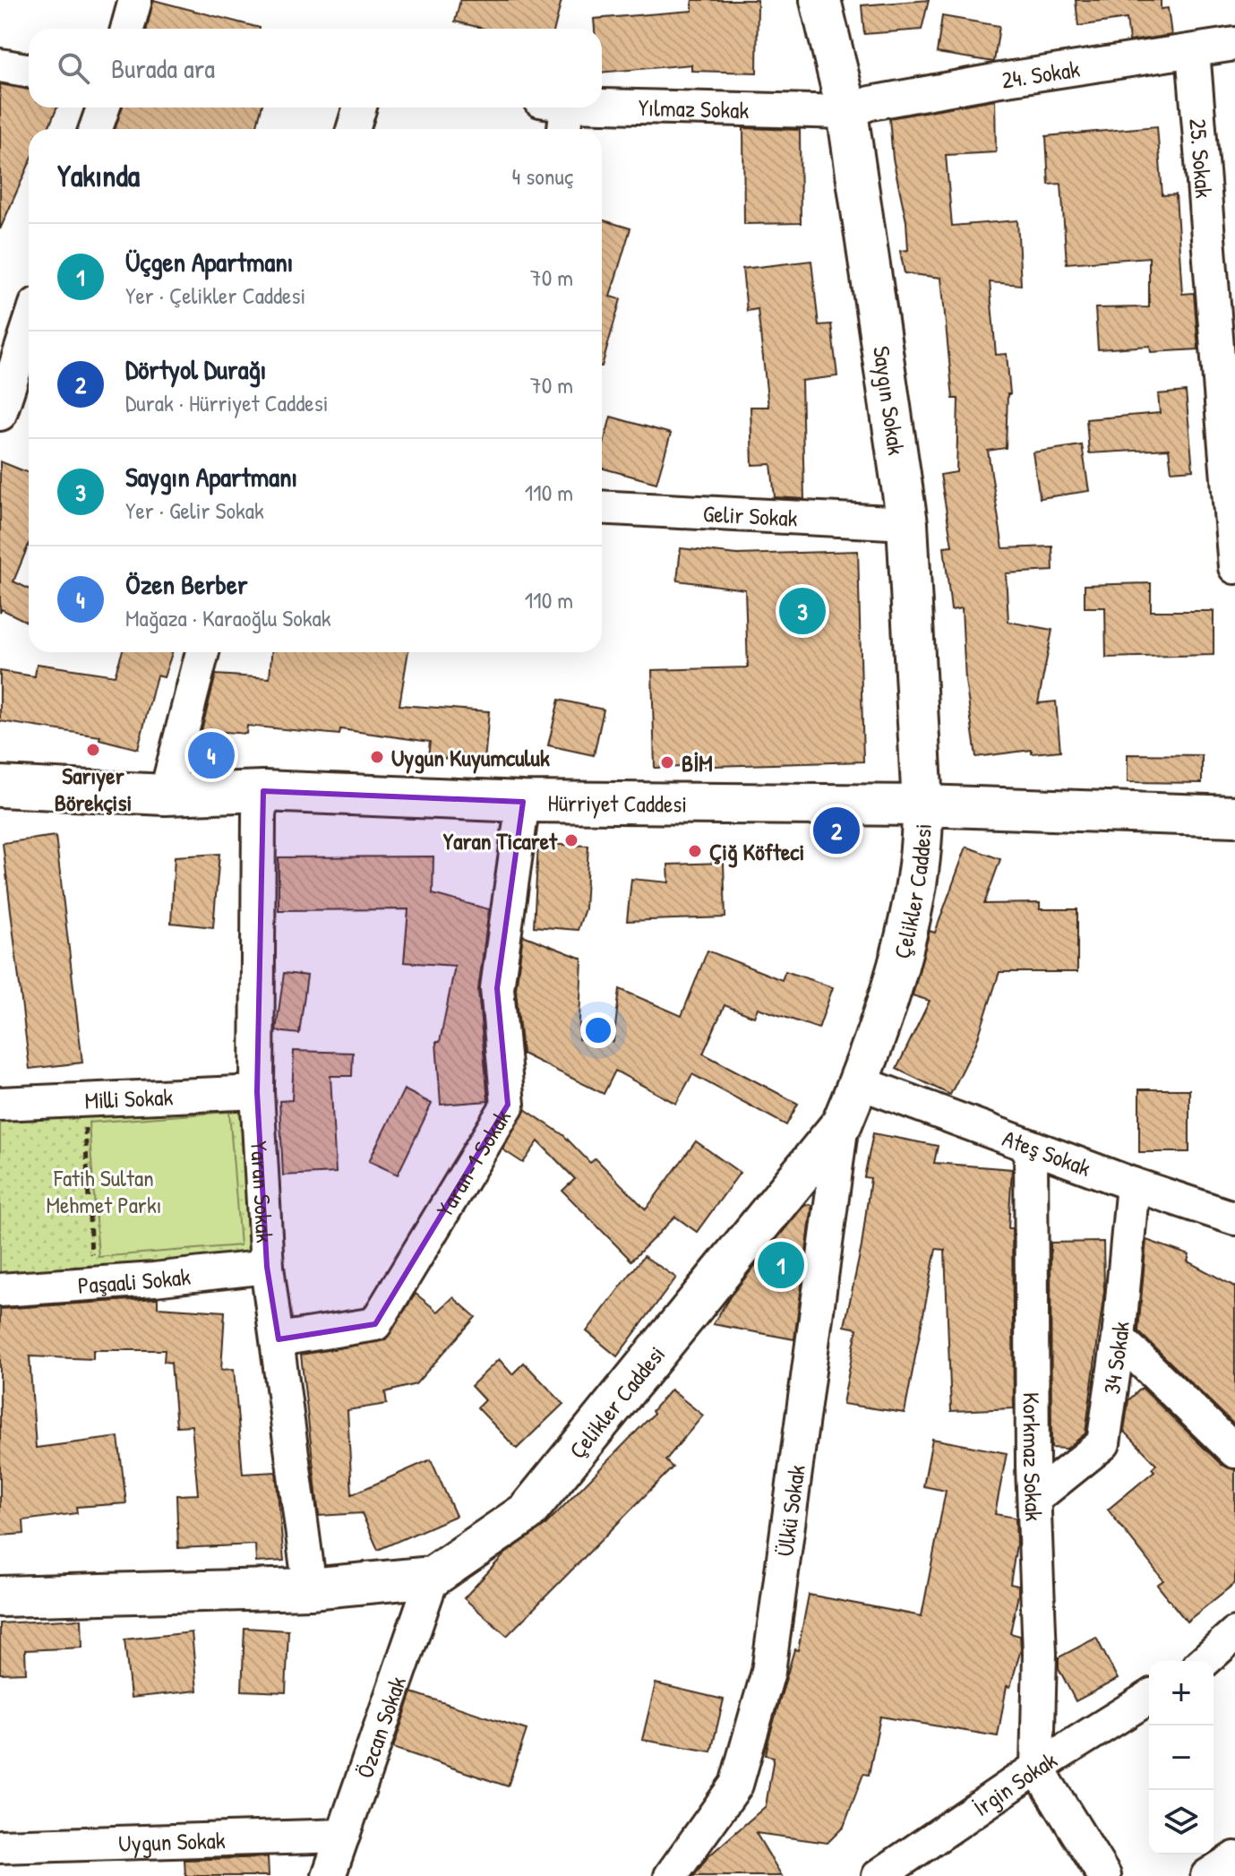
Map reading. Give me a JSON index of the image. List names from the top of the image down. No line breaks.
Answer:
{"streets":{"main road":["Saygın Sokak","Hürriyet Caddesi","Çelikler Caddesi"],"street":["24. Sokak","Yılmaz Sokak","25. Sokak","Gelir Sokak","Milli Sokak","Ateş Sokak","Yaran-1 Sokak","Yaran Sokak","Paşaali Sokak","34 Sokak","Korkmaz Sokak","Ülkü Sokak","Özcan Sokak","İrgin Sokak","Uygun Sokak"]},"crossings":[["24. Sokak","Yılmaz Sokak"],["24. Sokak","25. Sokak"],["24. Sokak","Saygın Sokak"],["Yılmaz Sokak","Saygın Sokak"],["Saygın Sokak","Gelir Sokak"],["Saygın Sokak","Hürriyet Caddesi"],["Saygın Sokak","Çelikler Caddesi"],["Hürriyet Caddesi","Çelikler Caddesi"],["Hürriyet Caddesi","Yaran-1 Sokak"],["Hürriyet Caddesi","Yaran Sokak"],["Çelikler Caddesi","Ateş Sokak"],["Çelikler Caddesi","Yaran Sokak"],["Çelikler Caddesi","Ülkü Sokak"],["Çelikler Caddesi","Özcan Sokak"],["Milli Sokak","Yaran Sokak"],["Ateş Sokak","34 Sokak"],["Ateş Sokak","Korkmaz Sokak"],["Yaran-1 Sokak","Yaran Sokak"],["Yaran Sokak","Paşaali Sokak"],["34 Sokak","Korkmaz Sokak"],["Korkmaz Sokak","İrgin Sokak"],["Özcan Sokak","Uygun Sokak"]],"parks":["Fatih Sultan Mehmet Parkı"],"places":["Sarıyer Börekçisi","Uygun Kuyumculuk","BİM","Yaran Ticaret","Çiğ Köfteci"],"page":{"search":"Burada ara","heading":["Yakında","4 sonuç"],"list":[{"mark":"1","name":"Üçgen Apartmanı","note":"Yer · Çelikler Caddesi","value":"70 m"},{"mark":"2","name":"Dörtyol Durağı","note":"Durak · Hürriyet Caddesi","value":"70 m"},{"mark":"3","name":"Saygın Apartmanı","note":"Yer · Gelir Sokak","value":"110 m"},{"mark":"4","name":"Özen Berber","note":"Mağaza · Karaoğlu Sokak","value":"110 m"}],"pins":["3","4","2","1"],"map_buttons":["+","−"]}}
